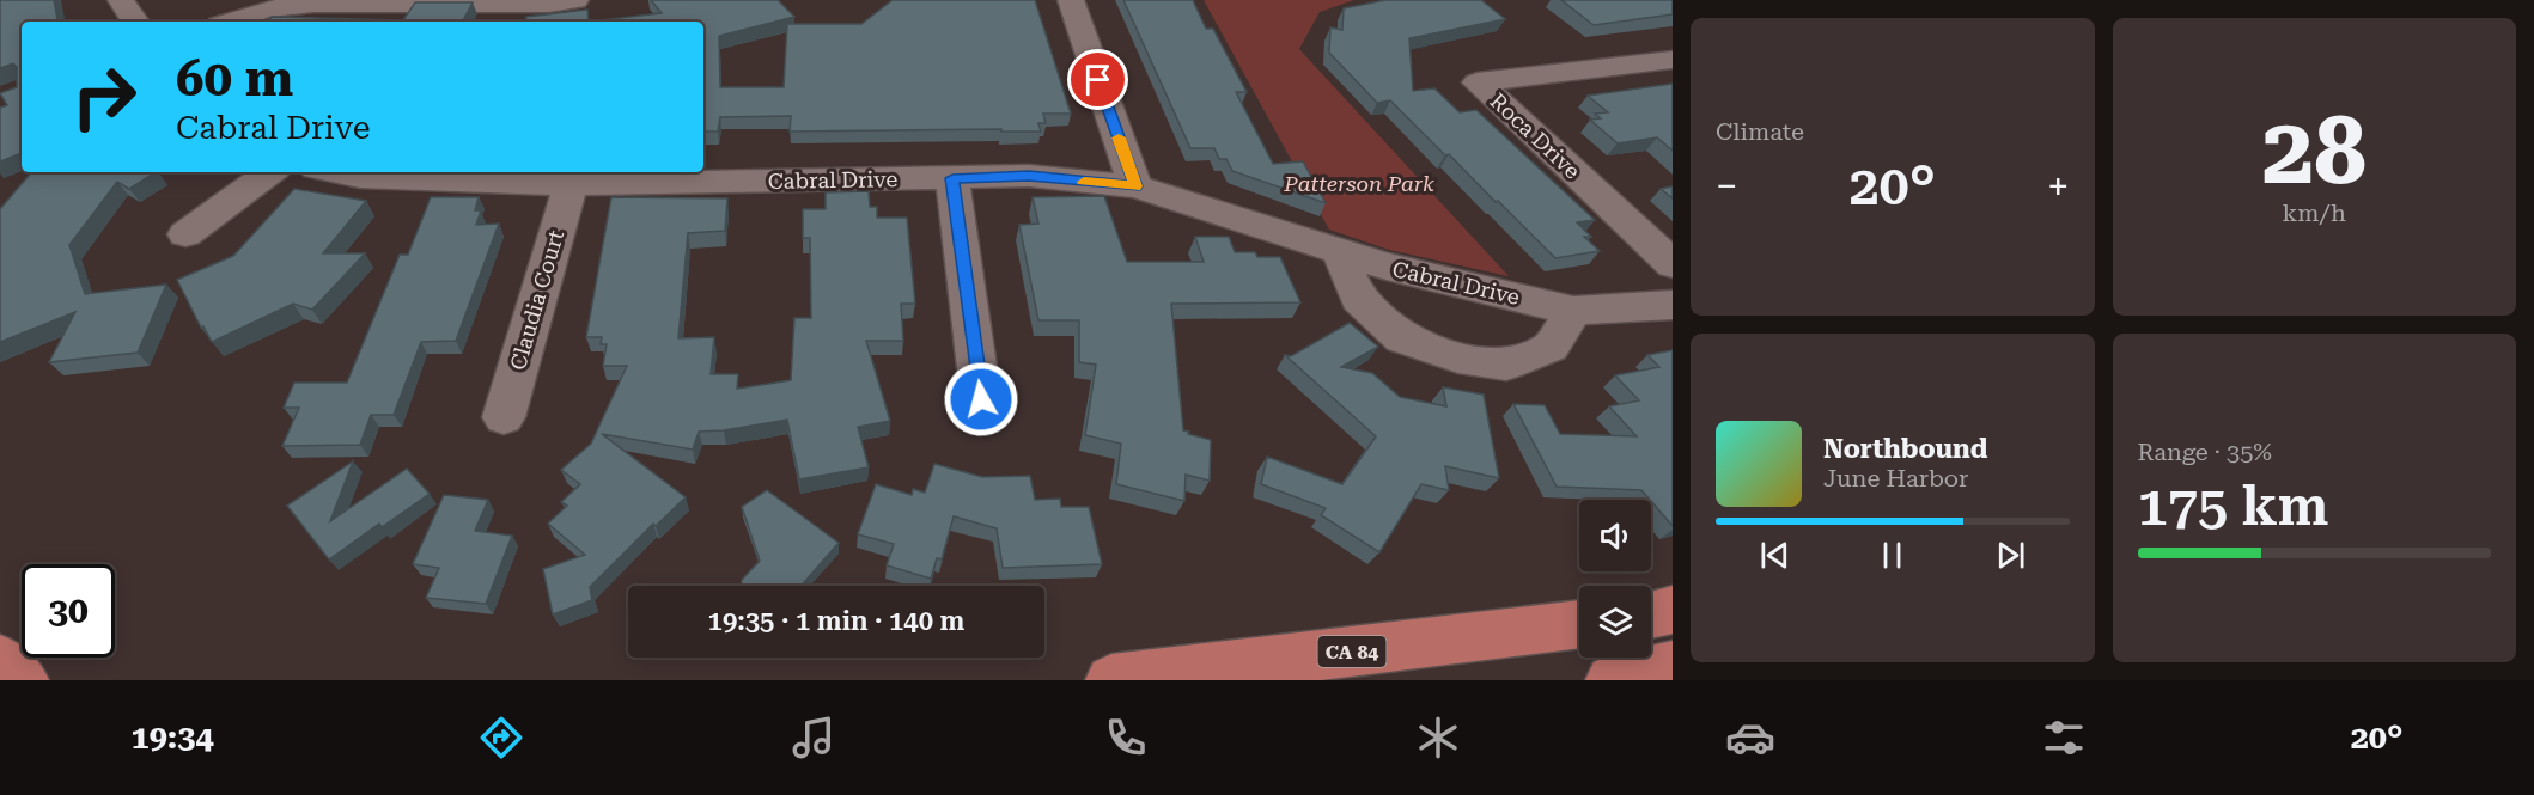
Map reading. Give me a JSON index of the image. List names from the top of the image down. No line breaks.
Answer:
{"streets":{"highway":["CA 84"],"street":["Roca Drive","Cabral Drive","Claudia Court"]},"crossings":[["Cabral Drive","Claudia Court"]],"parks":["Patterson Park"],"page":{"tile":["Climate",["28","km/h"],["Range · 35%","175 km"]],"turn":["60 m","Cabral Drive"],"heat":["−","20°","+"],"song":["Northbound","June Harbor"],"limit":"30","trip":"19:35 · 1 min · 140 m","tabs":["19:34","20°"]}}
